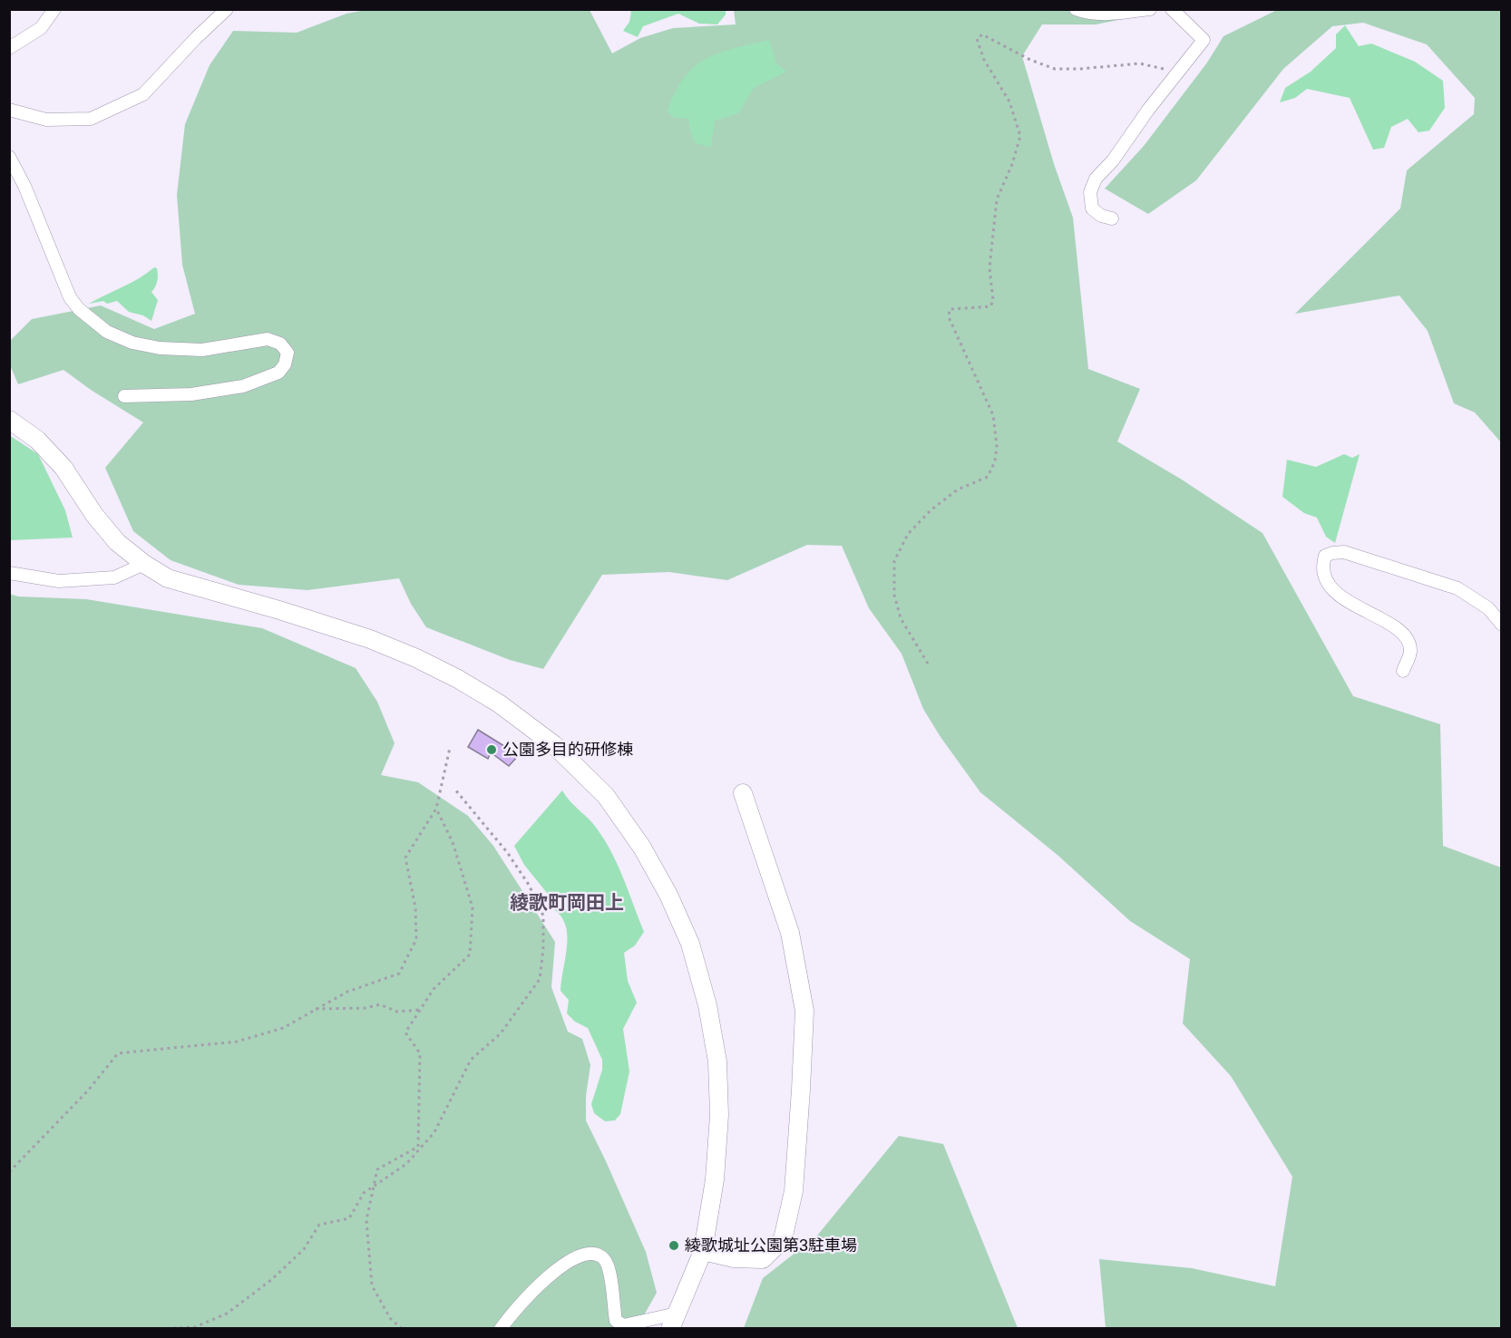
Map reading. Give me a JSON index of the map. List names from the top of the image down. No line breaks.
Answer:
{"districts":["綾歌町岡田上"],"places":["公園多目的研修棟","綾歌城址公園第3駐車場"]}
